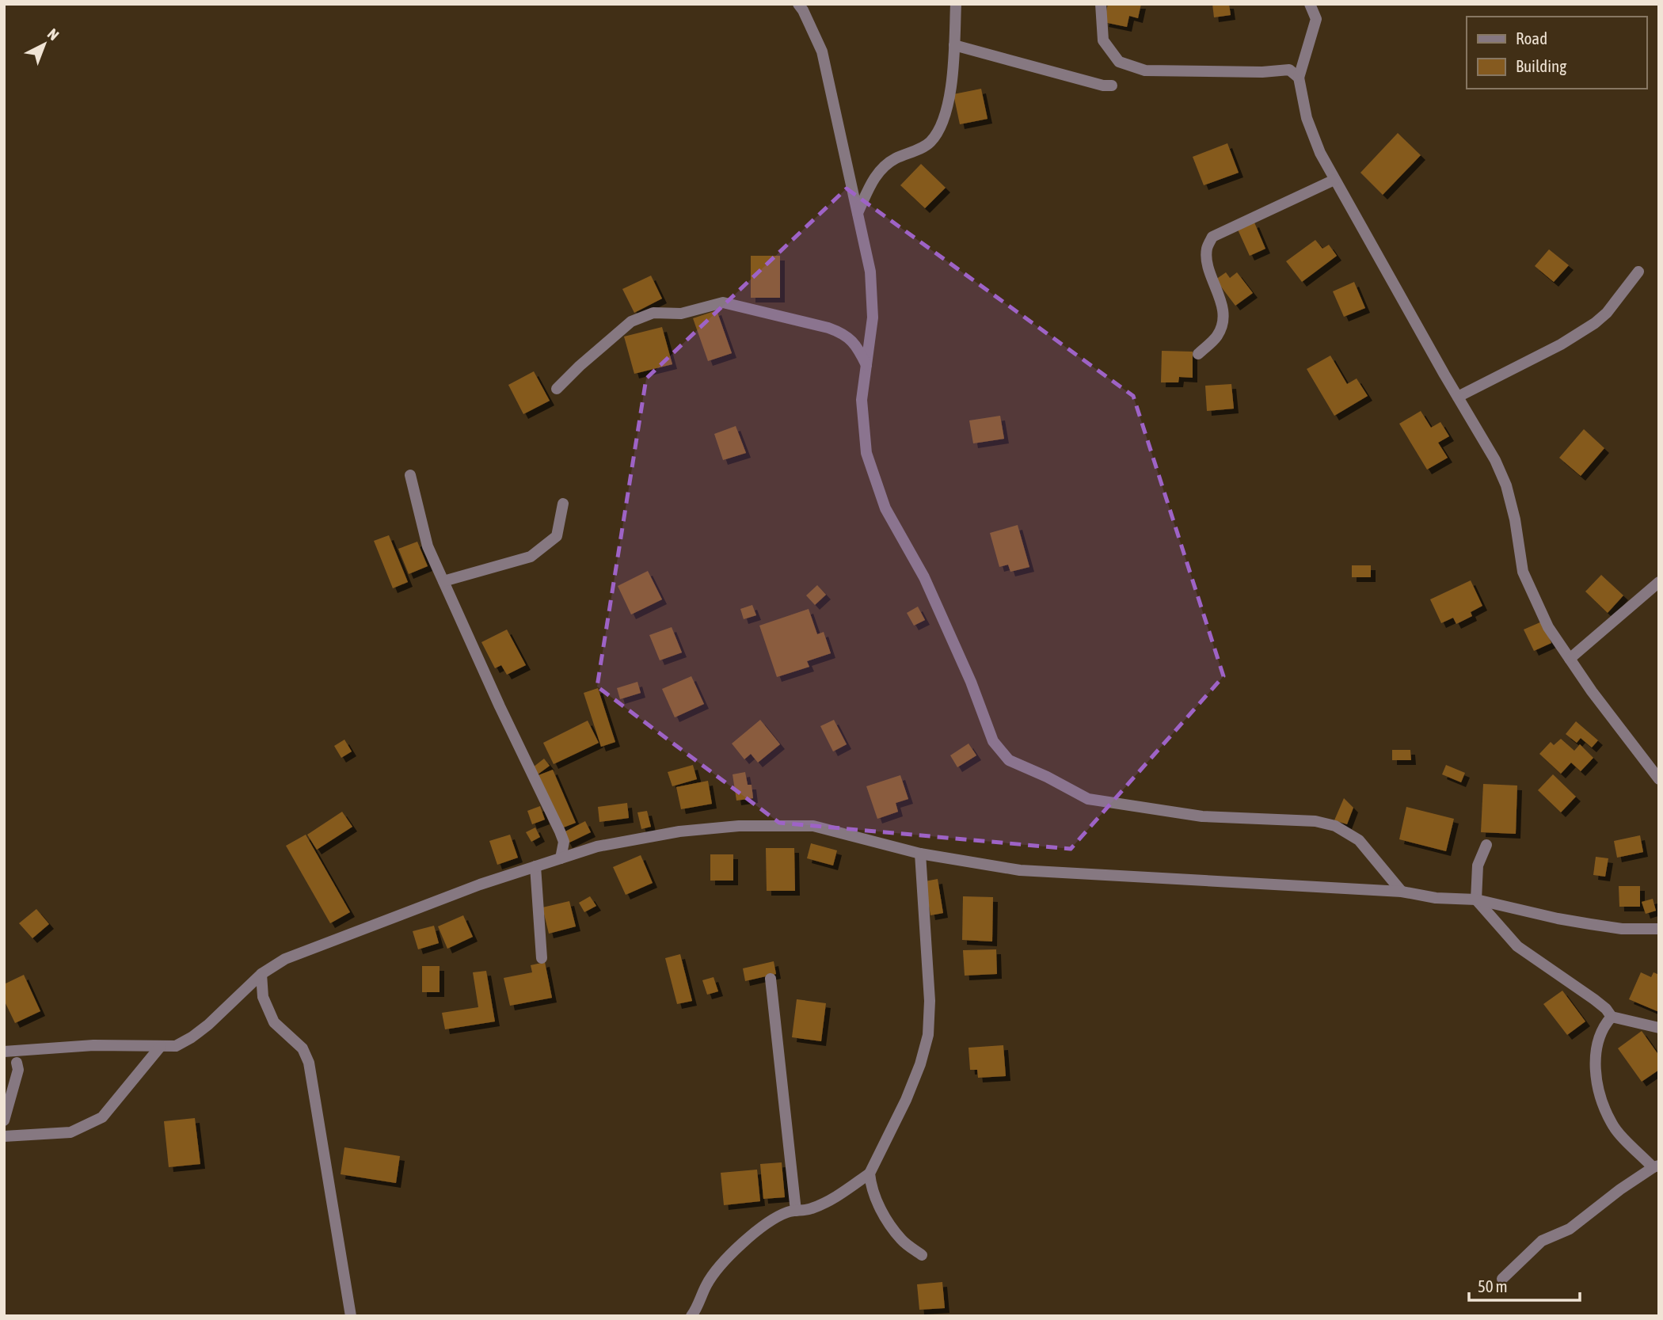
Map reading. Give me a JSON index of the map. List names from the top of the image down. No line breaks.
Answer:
{"legend":["Road","Building"],"scale_bar":"50 m","north":"top right"}
